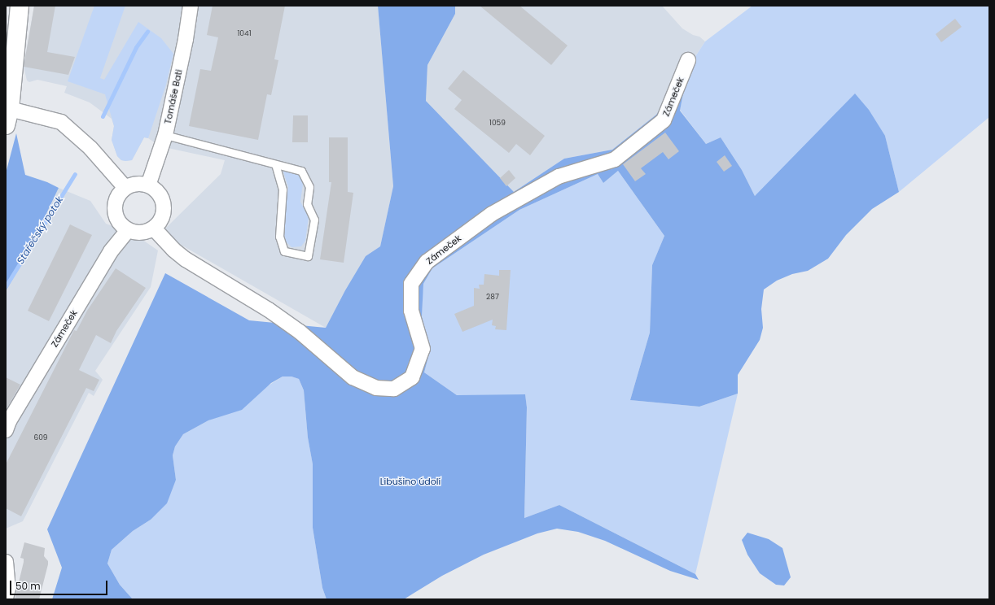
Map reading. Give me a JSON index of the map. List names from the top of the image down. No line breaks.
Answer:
{"streets":{"street":["Tomáše Bati","Zámeček"]},"crossings":[["Tomáše Bati","Zámeček"]],"water":["Stařečský potok"],"parks":["Libušino údolí"],"house_numbers":["1041","1059","287","609"],"scale_bar":"50 m"}
